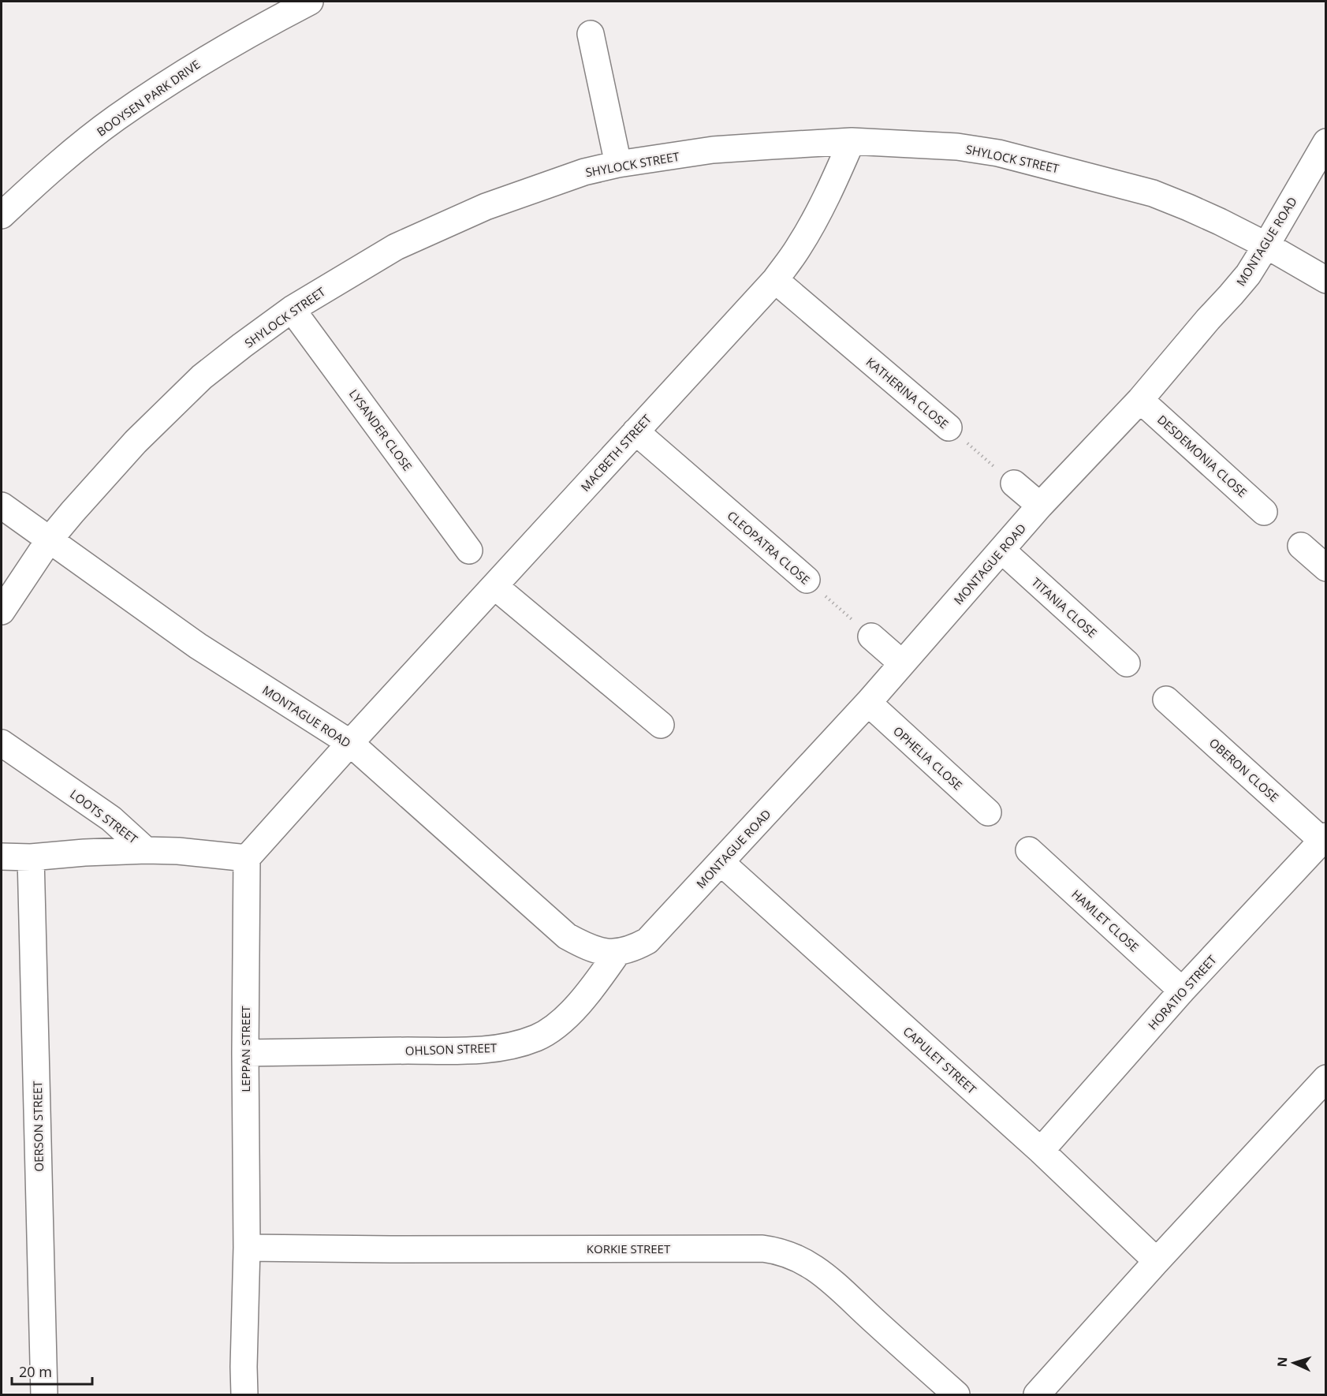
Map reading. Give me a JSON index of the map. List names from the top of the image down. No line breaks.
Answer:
{"streets":{"street":["BOOYSEN PARK DRIVE","SHYLOCK STREET","MONTAGUE ROAD","KATHERINA CLOSE","LYSANDER CLOSE","MACBETH STREET","DESDEMONIA CLOSE","CLEOPATRA CLOSE","TITANIA CLOSE","OPHELIA CLOSE","OBERON CLOSE","LOOTS STREET","HAMLET CLOSE","HORATIO STREET","LEPPAN STREET","OHLSON STREET","CAPULET STREET","OERSON STREET","KORKIE STREET"]},"crossings":[["SHYLOCK STREET","MONTAGUE ROAD"],["SHYLOCK STREET","LYSANDER CLOSE"],["SHYLOCK STREET","MACBETH STREET"],["MONTAGUE ROAD","MACBETH STREET"],["MONTAGUE ROAD","DESDEMONIA CLOSE"],["MONTAGUE ROAD","TITANIA CLOSE"],["MONTAGUE ROAD","OPHELIA CLOSE"],["MONTAGUE ROAD","OHLSON STREET"],["MONTAGUE ROAD","CAPULET STREET"],["KATHERINA CLOSE","MACBETH STREET"],["MACBETH STREET","CLEOPATRA CLOSE"],["OBERON CLOSE","HORATIO STREET"],["LOOTS STREET","LEPPAN STREET"],["HAMLET CLOSE","HORATIO STREET"],["HORATIO STREET","CAPULET STREET"],["LEPPAN STREET","OHLSON STREET"],["LEPPAN STREET","KORKIE STREET"]],"scale_bar":"20 m","north":"left"}
